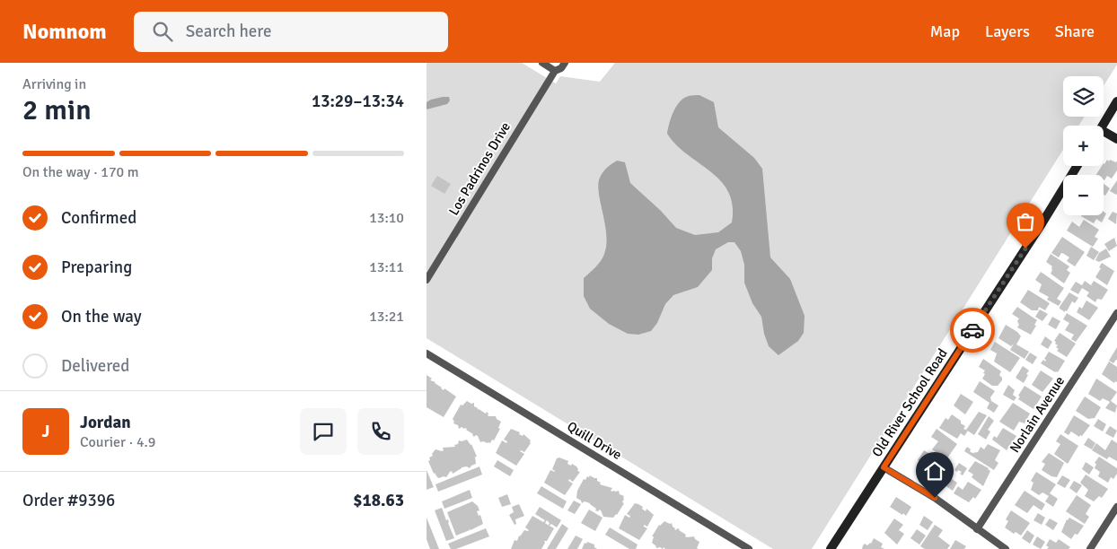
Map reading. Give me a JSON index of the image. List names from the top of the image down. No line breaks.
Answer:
{"streets":{"main road":["Old River School Road"],"street":["Los Padrinos Drive","Norlain Avenue","Quill Drive"]},"page":{"header":"Nomnom","search":"Search here","nav":["Map","Layers","Share"],"heading":["2 min","Arriving in","13:29–13:34"],"panel":["Jordan","Courier · 4.9","Order #9396","$18.63"],"map_buttons":["+","−"],"bar":"On the way · 170 m","list":[["Confirmed","13:10"],["Preparing","13:11"],["On the way","13:21"],"Delivered"],"round":"J"}}
